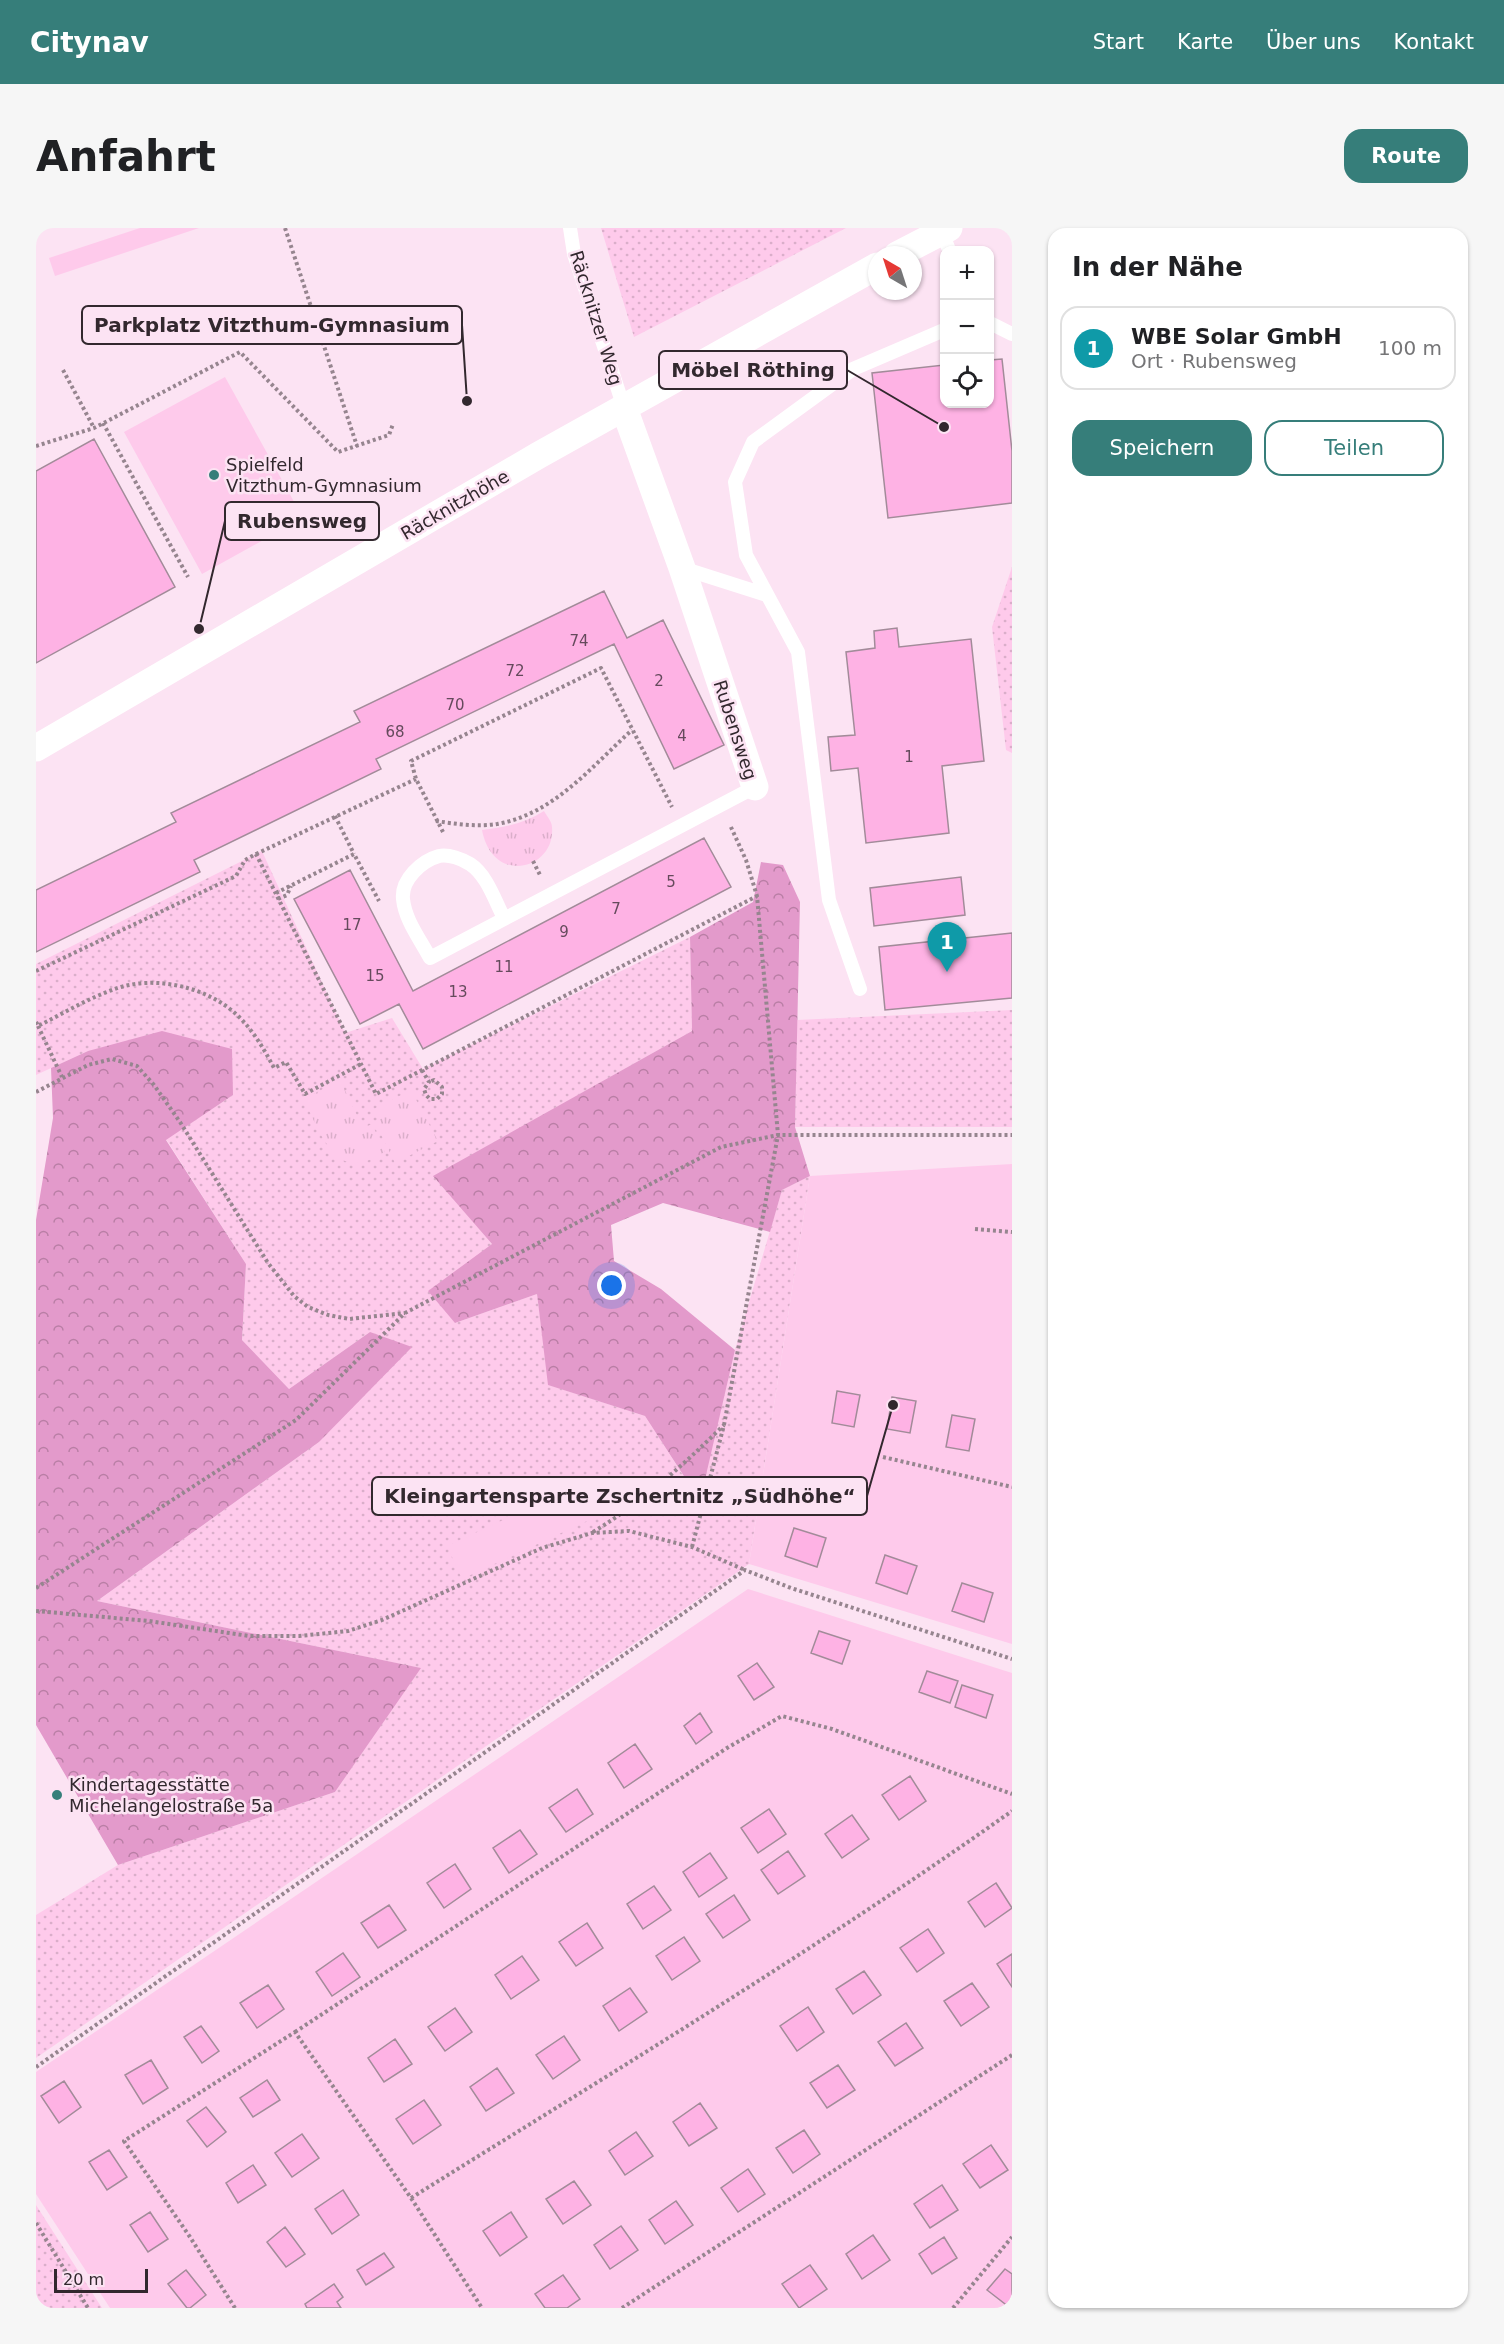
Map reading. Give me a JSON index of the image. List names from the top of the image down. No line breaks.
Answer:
{"streets":{"street":["Räcknitzhöhe","Rubensweg"],"lane":["Räcknitzer Weg"]},"crossings":[["Räcknitzer Weg","Räcknitzhöhe"],["Räcknitzer Weg","Rubensweg"],["Räcknitzhöhe","Rubensweg"]],"places":["Parkplatz Vitzthum-Gymnasium","Möbel Röthing","Spielfeld Vitzthum-Gymnasium","Rubensweg","Kleingartensparte Zschertnitz „Südhöhe“","Kindertagesstätte Michelangelostraße 5a"],"house_numbers":["74","72","2","70","68","4","1","5","7","17","9","11","15","13"],"scale_bar":"20 m","north":"top left","page":{"header":"Citynav","nav":["Start","Karte","Über uns","Kontakt"],"buttons":["Route",["Speichern","Teilen"]],"title":"Anfahrt","heading":"In der Nähe","map_buttons":["+","−"],"list":[{"mark":"1","name":"WBE Solar GmbH","note":"Ort · Rubensweg","value":"100 m"}],"pins":"1","scale":"20 m"}}
